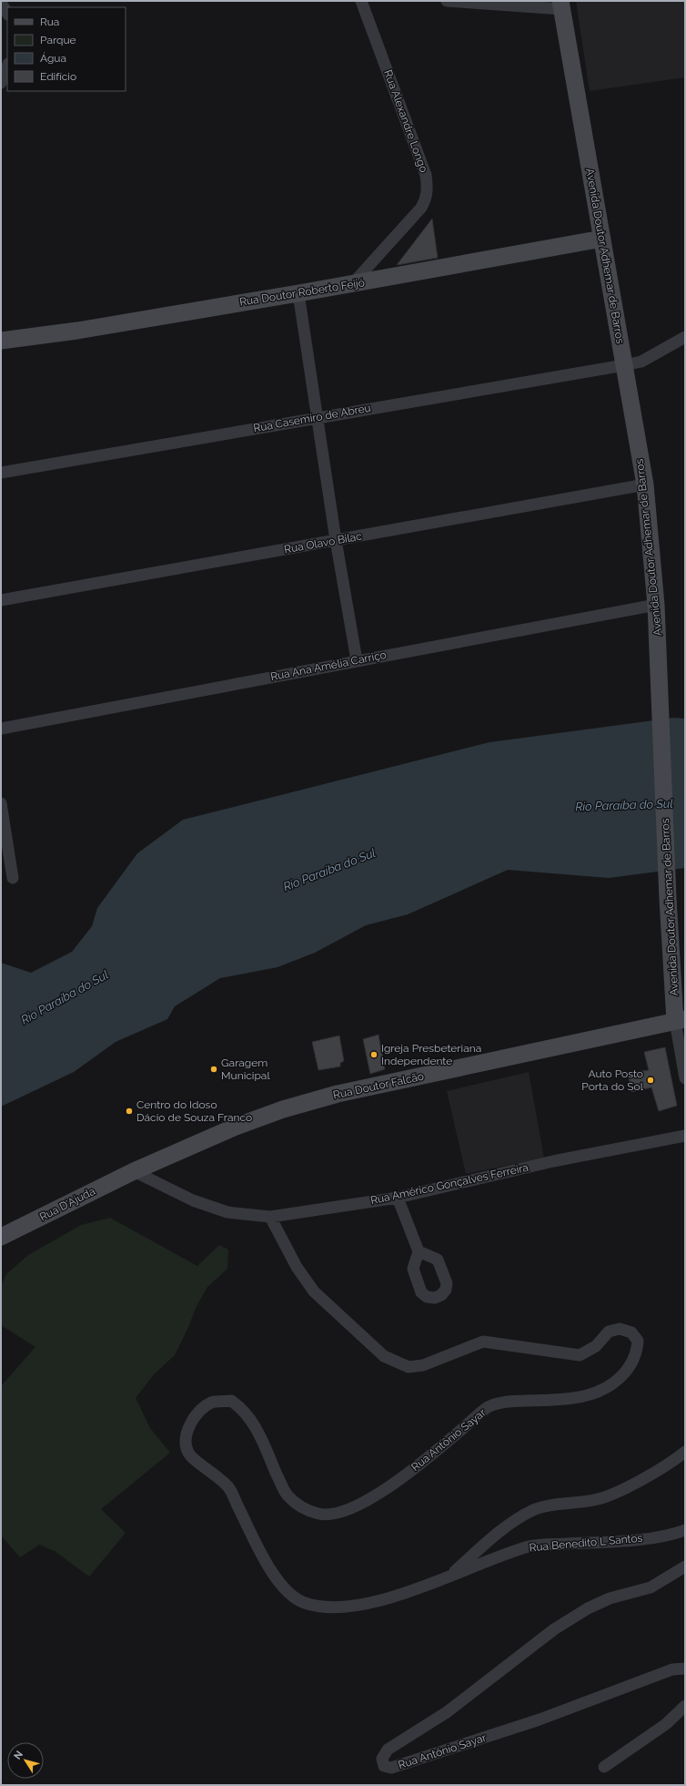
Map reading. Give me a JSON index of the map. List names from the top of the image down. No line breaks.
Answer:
{"streets":{"main road":["Avenida Doutor Adhemar de Barros","Rua Doutor Roberto Feijó","Rua Doutor Falcão","Rua D'Ajuda"],"street":["Rua Alexandre Longo","Rua Casemiro de Abreu","Rua Olavo Bilac","Rua Ana Amélia Carriço","Rua Américo Gonçalves Ferreira","Rua Antônio Sayar","Rua Benedito L Santos"]},"crossings":[["Rua Alexandre Longo","Rua Doutor Roberto Feijó"],["Avenida Doutor Adhemar de Barros","Rua Doutor Roberto Feijó"],["Avenida Doutor Adhemar de Barros","Rua Casemiro de Abreu"],["Avenida Doutor Adhemar de Barros","Rua Olavo Bilac"],["Avenida Doutor Adhemar de Barros","Rua Ana Amélia Carriço"],["Avenida Doutor Adhemar de Barros","Rua Doutor Falcão"],["Rua Doutor Falcão","Rua Américo Gonçalves Ferreira"],["Rua Doutor Falcão","Rua D'Ajuda"],["Rua Américo Gonçalves Ferreira","Rua D'Ajuda"],["Rua Américo Gonçalves Ferreira","Rua Antônio Sayar"],["Rua Antônio Sayar","Rua Benedito L Santos"]],"water":["Rio Paraíba do Sul"],"places":["Igreja Presbeteriana Independente","Garagem Municipal","Auto Posto Porta do Sol","Centro do Idoso Dácio de Souza Franco"],"legend":["Rua","Parque","Água","Edifício"],"north":"top left"}
